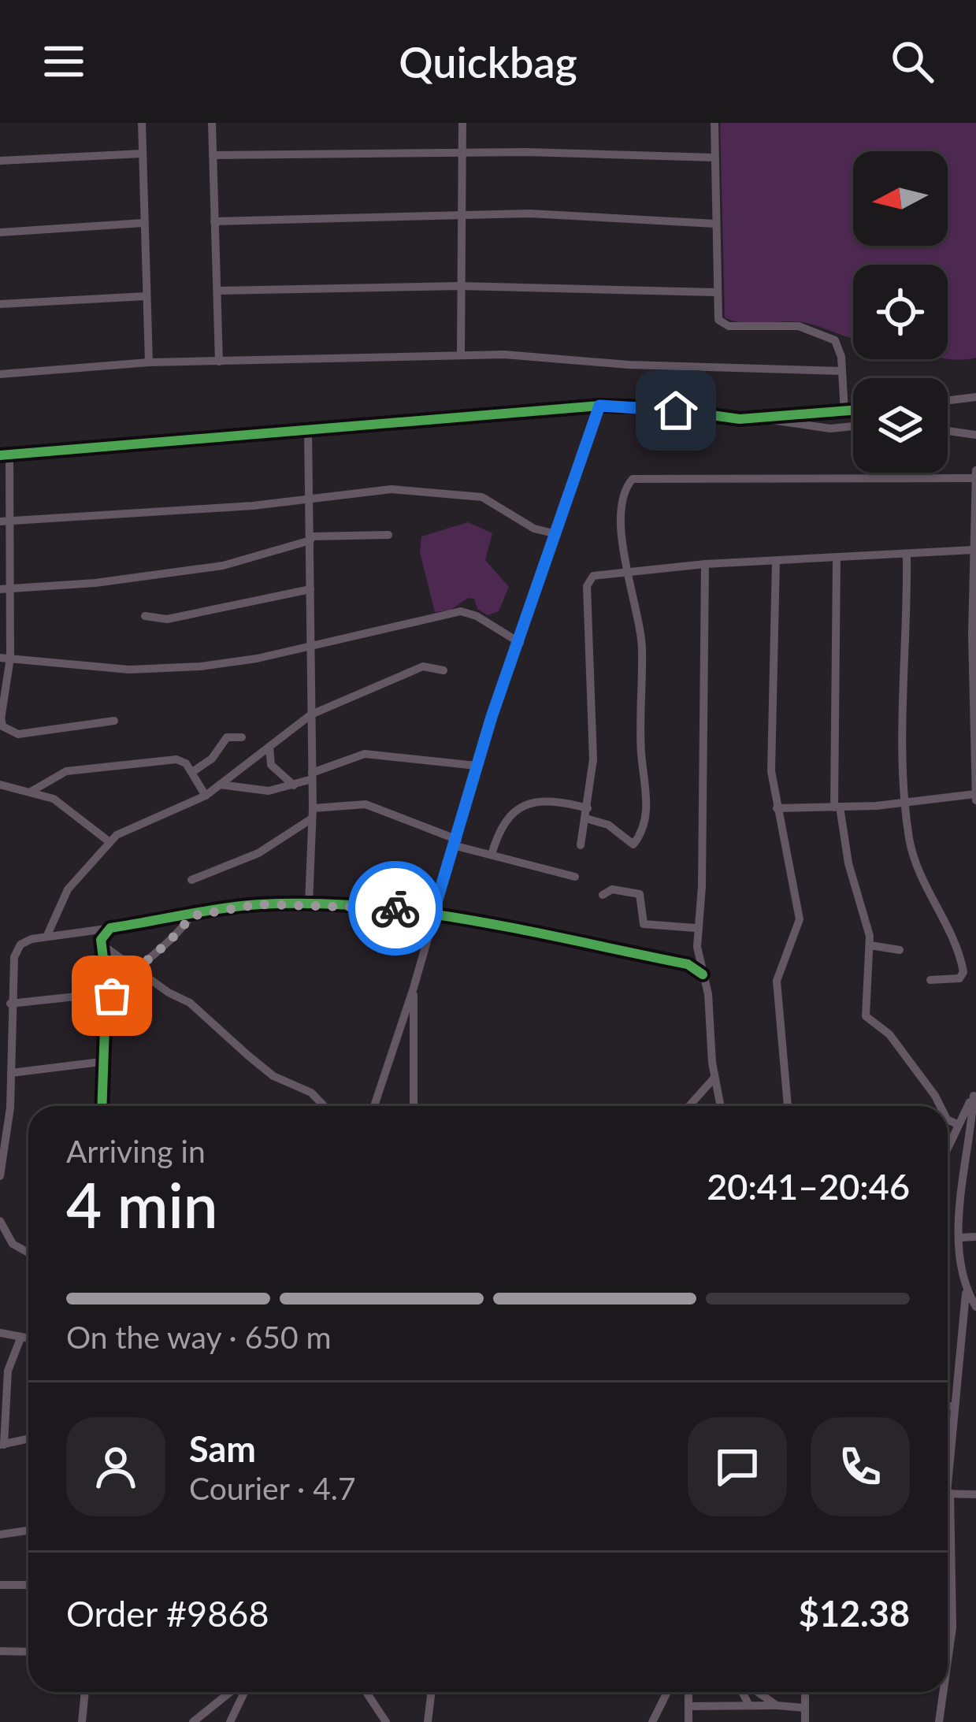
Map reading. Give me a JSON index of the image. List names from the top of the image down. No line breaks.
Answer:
{"north":"left","page":{"header":"Quickbag","heading":["4 min","Arriving in","20:41–20:46"],"panel":["Sam","Courier · 4.7","Order #9868","$12.38"],"bar":"On the way · 650 m"}}
